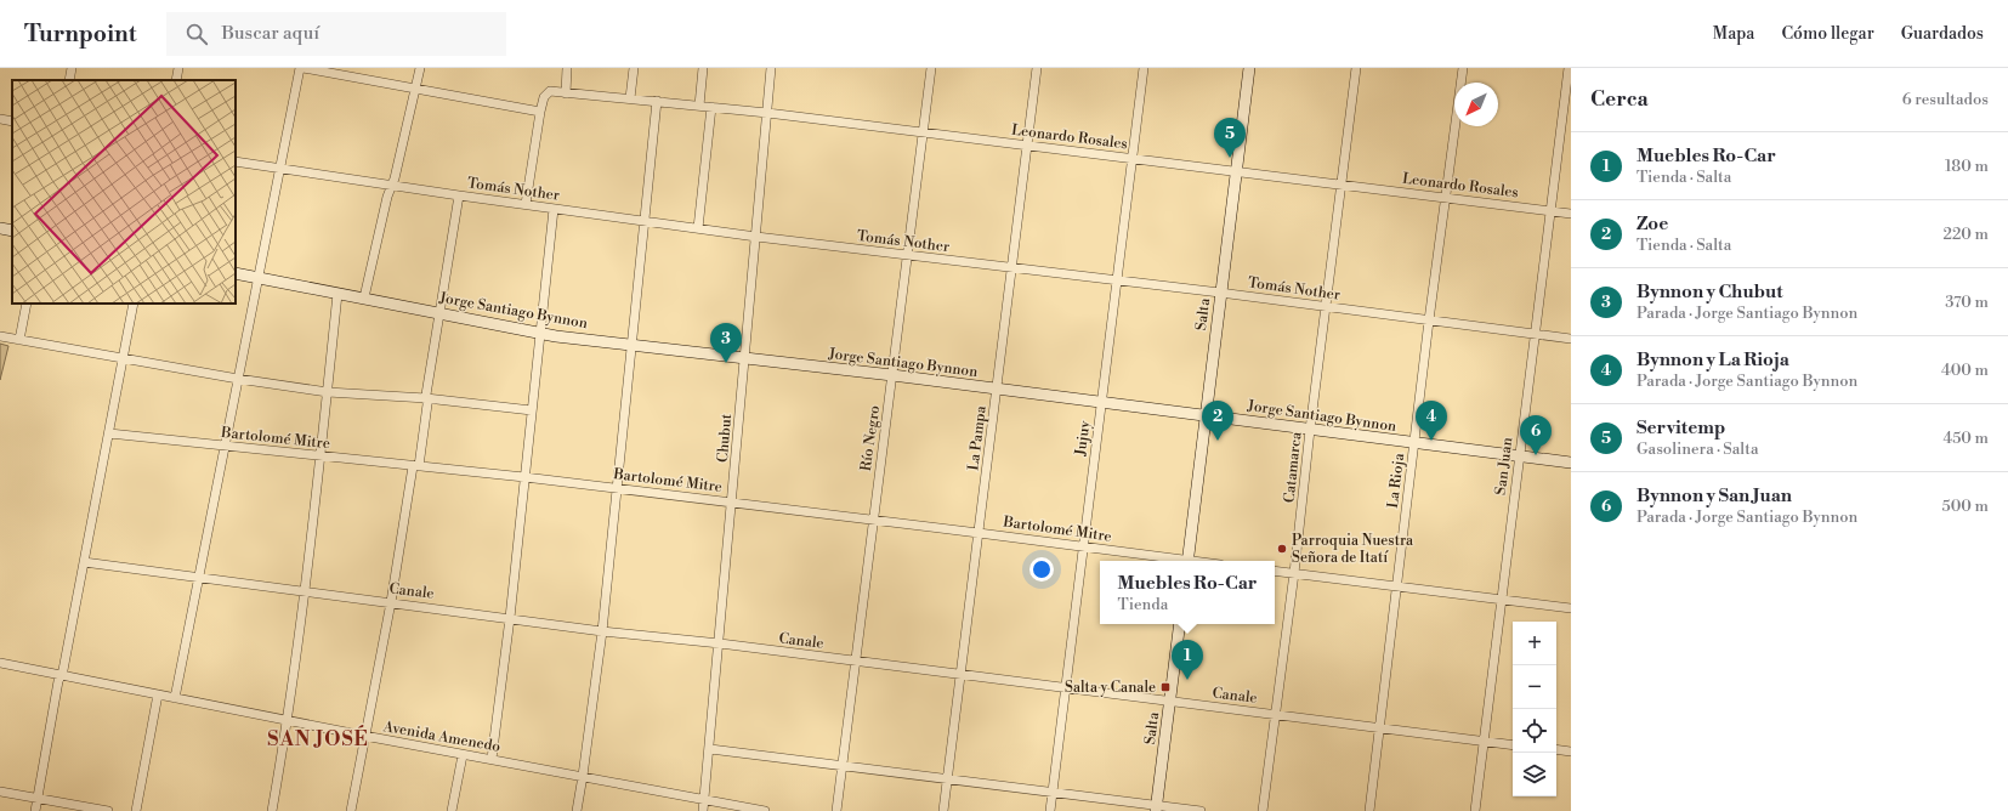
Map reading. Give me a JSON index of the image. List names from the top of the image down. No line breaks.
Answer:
{"streets":{"street":["Leonardo Rosales","Tomás Nother","Jorge Santiago Bynnon","Salta","Bartolomé Mitre","Chubut","Río Negro","La Pampa","Jujuy","San Juan","Catamarca","La Rioja","Canale","Avenida Amenedo"]},"crossings":[["Leonardo Rosales","Salta"],["Leonardo Rosales","Chubut"],["Leonardo Rosales","Río Negro"],["Leonardo Rosales","La Pampa"],["Leonardo Rosales","Jujuy"],["Leonardo Rosales","San Juan"],["Leonardo Rosales","Catamarca"],["Leonardo Rosales","La Rioja"],["Tomás Nother","Salta"],["Tomás Nother","Chubut"],["Tomás Nother","Río Negro"],["Tomás Nother","La Pampa"],["Tomás Nother","Jujuy"],["Tomás Nother","San Juan"],["Tomás Nother","Catamarca"],["Tomás Nother","La Rioja"],["Jorge Santiago Bynnon","Salta"],["Jorge Santiago Bynnon","Chubut"],["Jorge Santiago Bynnon","Río Negro"],["Jorge Santiago Bynnon","La Pampa"],["Jorge Santiago Bynnon","Jujuy"],["Jorge Santiago Bynnon","San Juan"],["Jorge Santiago Bynnon","Catamarca"],["Jorge Santiago Bynnon","La Rioja"],["Salta","Canale"],["Bartolomé Mitre","Chubut"],["Bartolomé Mitre","Río Negro"],["Bartolomé Mitre","La Pampa"],["Bartolomé Mitre","Jujuy"],["Chubut","Canale"],["Chubut","Avenida Amenedo"],["Río Negro","Canale"],["La Pampa","Canale"],["Jujuy","Canale"],["San Juan","Canale"],["Catamarca","Canale"],["La Rioja","Canale"]],"districts":["SAN JOSÉ"],"places":{"other":["Parroquia Nuestra Señora de Itatí"],"transit":["Salta y Canale"]},"north":"bottom left","page":{"header":"Turnpoint","search":"Buscar aquí","nav":["Mapa","Cómo llegar","Guardados"],"heading":["Cerca","6 resultados"],"pins":["5","3","2","4","6","1"],"list":[{"mark":"1","name":"Muebles Ro-Car","note":"Tienda · Salta","value":"180 m"},{"mark":"2","name":"Zoe","note":"Tienda · Salta","value":"220 m"},{"mark":"3","name":"Bynnon y Chubut","note":"Parada · Jorge Santiago Bynnon","value":"370 m"},{"mark":"4","name":"Bynnon y La Rioja","note":"Parada · Jorge Santiago Bynnon","value":"400 m"},{"mark":"5","name":"Servitemp","note":"Gasolinera · Salta","value":"450 m"},{"mark":"6","name":"Bynnon y San Juan","note":"Parada · Jorge Santiago Bynnon","value":"500 m"}],"popup":["Muebles Ro-Car","Tienda"],"map_buttons":["+","−"]}}
